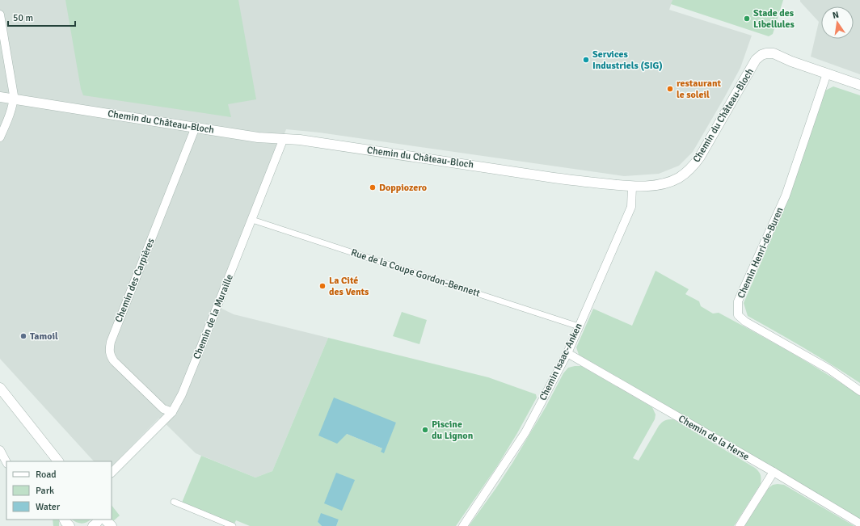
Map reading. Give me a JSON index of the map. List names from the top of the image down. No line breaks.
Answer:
{"streets":{"street":["Chemin du Château-Bloch","Chemin Henri-de-Buren","Rue de la Coupe Gordon-Bennett","Chemin des Carpières","Chemin de la Muraille","Chemin Isaac-Anken","Chemin de la Herse"]},"crossings":[["Chemin du Château-Bloch","Chemin Henri-de-Buren"],["Chemin du Château-Bloch","Chemin des Carpières"],["Chemin du Château-Bloch","Chemin de la Muraille"],["Chemin du Château-Bloch","Chemin Isaac-Anken"],["Rue de la Coupe Gordon-Bennett","Chemin de la Muraille"],["Rue de la Coupe Gordon-Bennett","Chemin Isaac-Anken"],["Chemin des Carpières","Chemin de la Muraille"],["Chemin Isaac-Anken","Chemin de la Herse"]],"places":["Stade des Libellules","Services Industriels (SIG)","restaurant le soleil","Doppiozero","La Cité des Vents","Tamoil","Piscine du Lignon"],"legend":["Road","Park","Water"],"scale_bar":"50 m","north":"top"}
